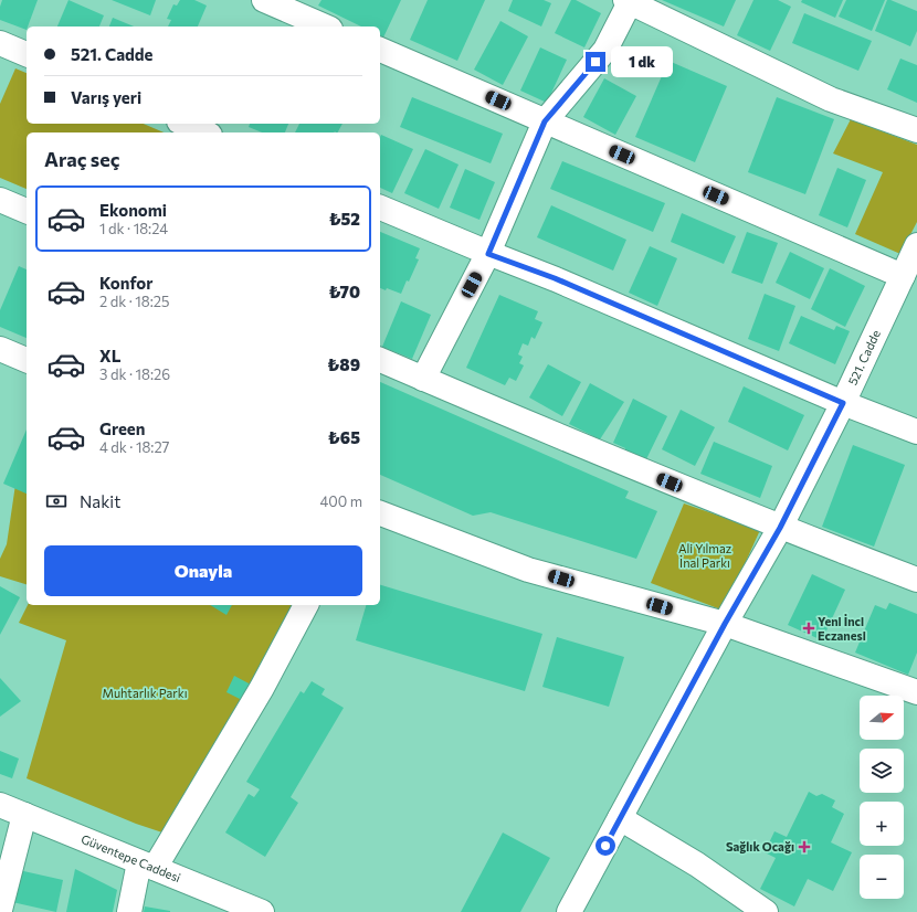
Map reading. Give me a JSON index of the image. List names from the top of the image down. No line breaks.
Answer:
{"streets":{"street":["521. Cadde","Güventepe Caddesi"]},"parks":["Ali Yılmaz İnal Parkı","Muhtarlık Parkı"],"places":{"health":["Yeni İnci Eczanesi","Sağlık Ocağı"]},"north":"right","page":{"banner":["521. Cadde","Varış yeri"],"bubble":"1 dk","heading":"Araç seç","list":[{"name":"Ekonomi","note":"1 dk · 18:24","value":"₺52"},{"name":"Konfor","note":"2 dk · 18:25","value":"₺70"},{"name":"XL","note":"3 dk · 18:26","value":"₺89"},{"name":"Green","note":"4 dk · 18:27","value":"₺65"}],"pay":["Nakit","400 m"],"buttons":"Onayla","map_buttons":["+","−"]}}
